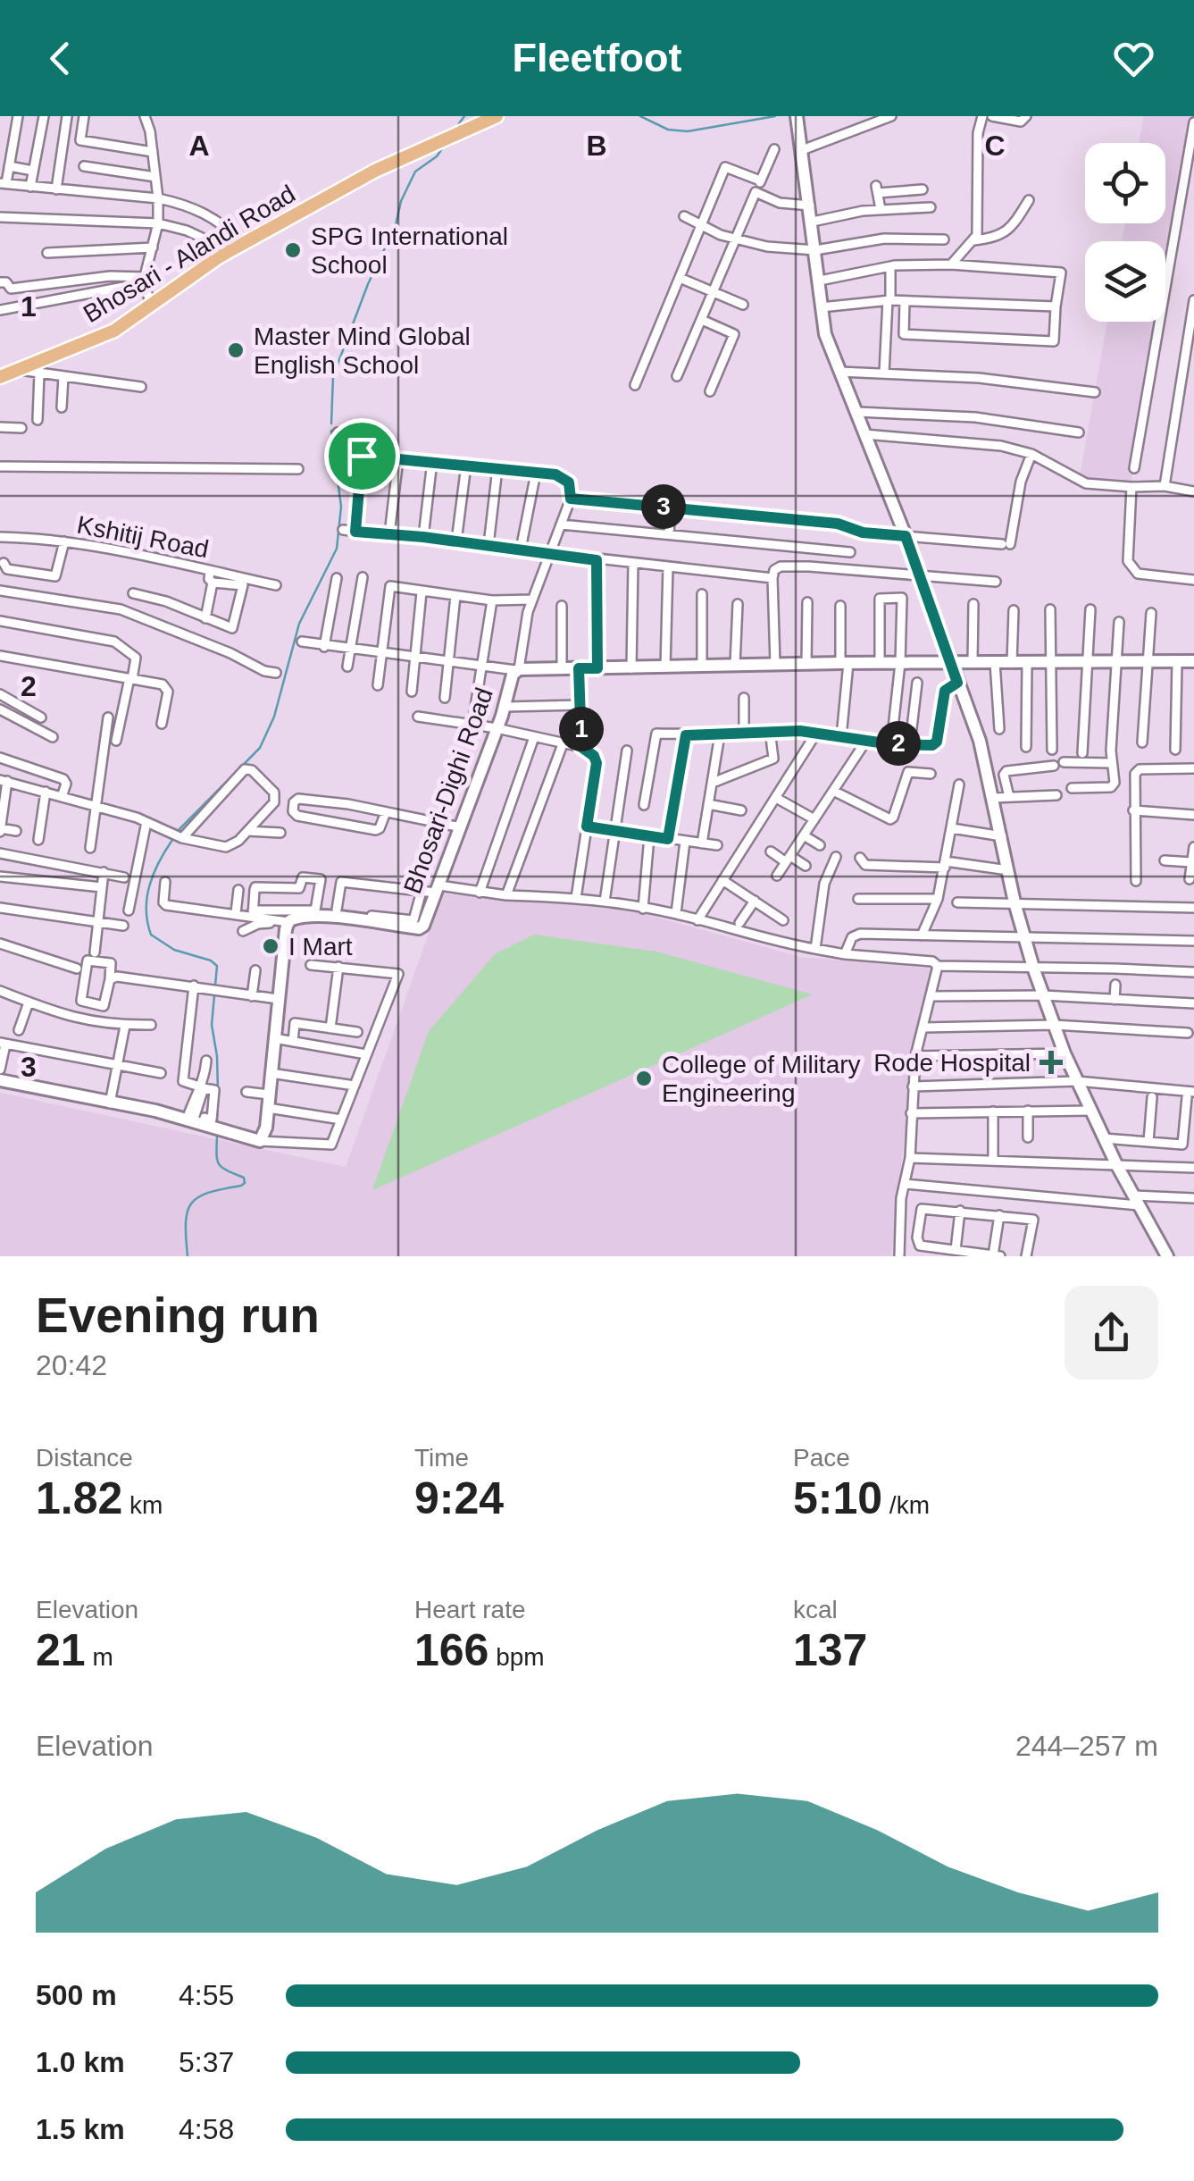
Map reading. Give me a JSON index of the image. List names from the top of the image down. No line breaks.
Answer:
{"streets":{"main road":["Bhosari - Alandi Road"],"street":["Kshitij Road","Bhosari-Dighi Road"]},"places":{"other":["SPG International School","Master Mind Global English School","I Mart","College of Military Engineering"],"health":["Rode Hospital"]},"page":{"header":"Fleetfoot","pins":["3","1","2"],"heading":["Evening run","20:42"],"stats":[["Distance","1.82 km"],["Time","9:24"],["Pace","5:10 /km"],["Elevation","21 m"],["Heart rate","166 bpm"],["kcal","137"]],"chart":["Elevation","244–257 m"],"list":[{"name":"500 m","note":"4:55"},{"name":"1.0 km","note":"5:37"},{"name":"1.5 km","note":"4:58"}]},"grid":{"columns":["A","B","C"],"rows":["1","2","3"]}}
